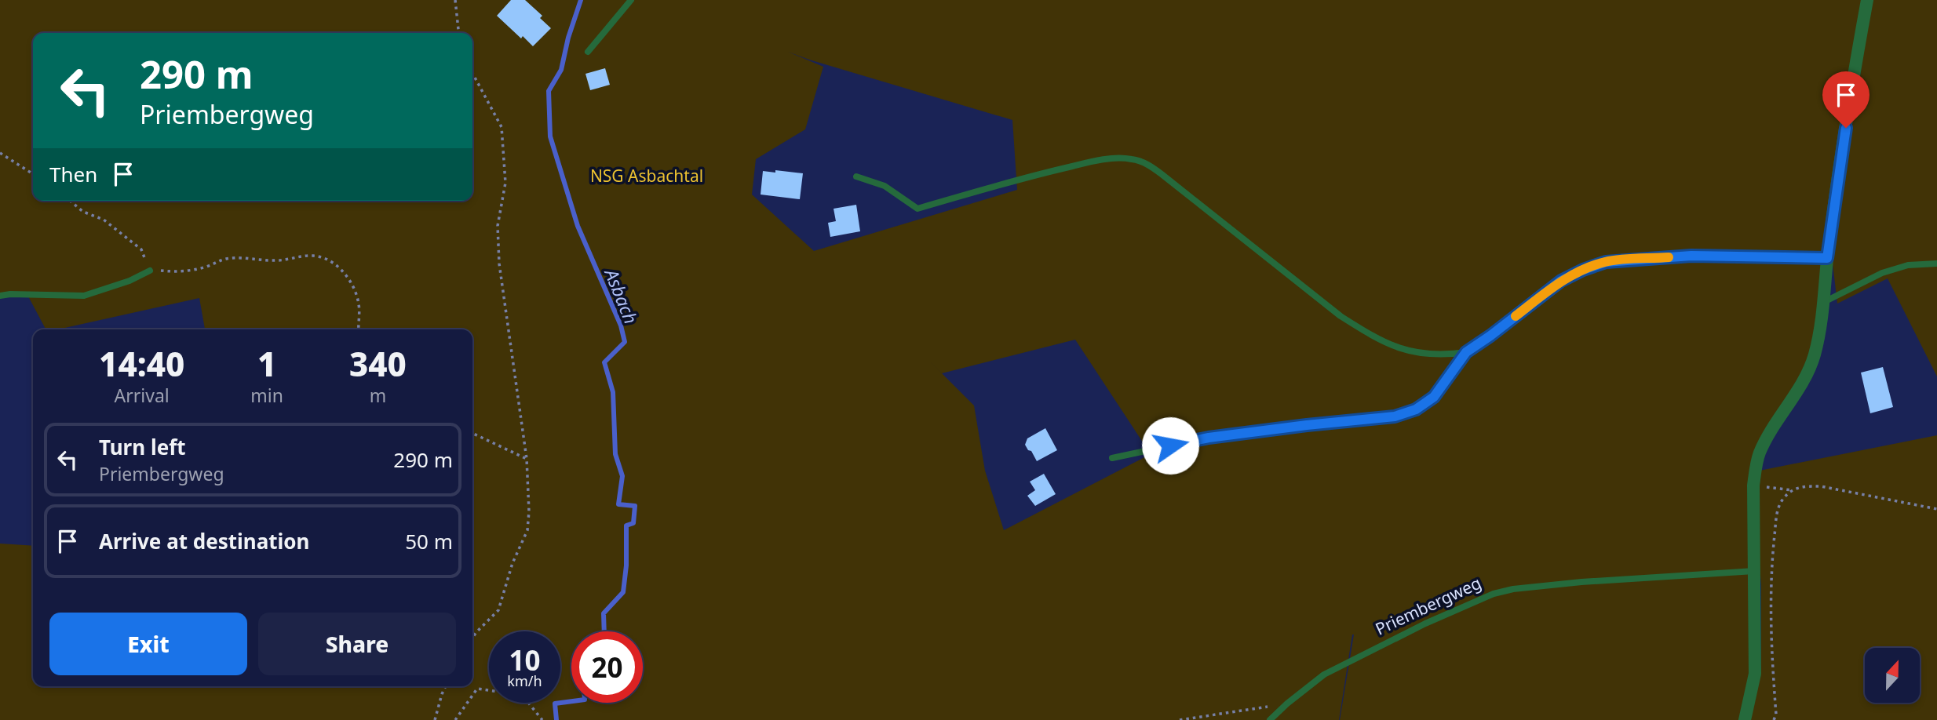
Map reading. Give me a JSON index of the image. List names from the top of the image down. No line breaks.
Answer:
{"streets":{"lane":["Priembergweg"]},"water":["Asbach"],"parks":["NSG Asbachtal"],"north":"top","page":{"turn":["290 m","Priembergweg"],"then":"Then","eta":["14:40","Arrival","1","min","340","m"],"list":[{"name":"Turn left","note":"Priembergweg","value":"290 m"},{"name":"Arrive at destination","value":"50 m"}],"buttons":["Exit","Share"],"speed":"10 km/h","limit":"20"}}
